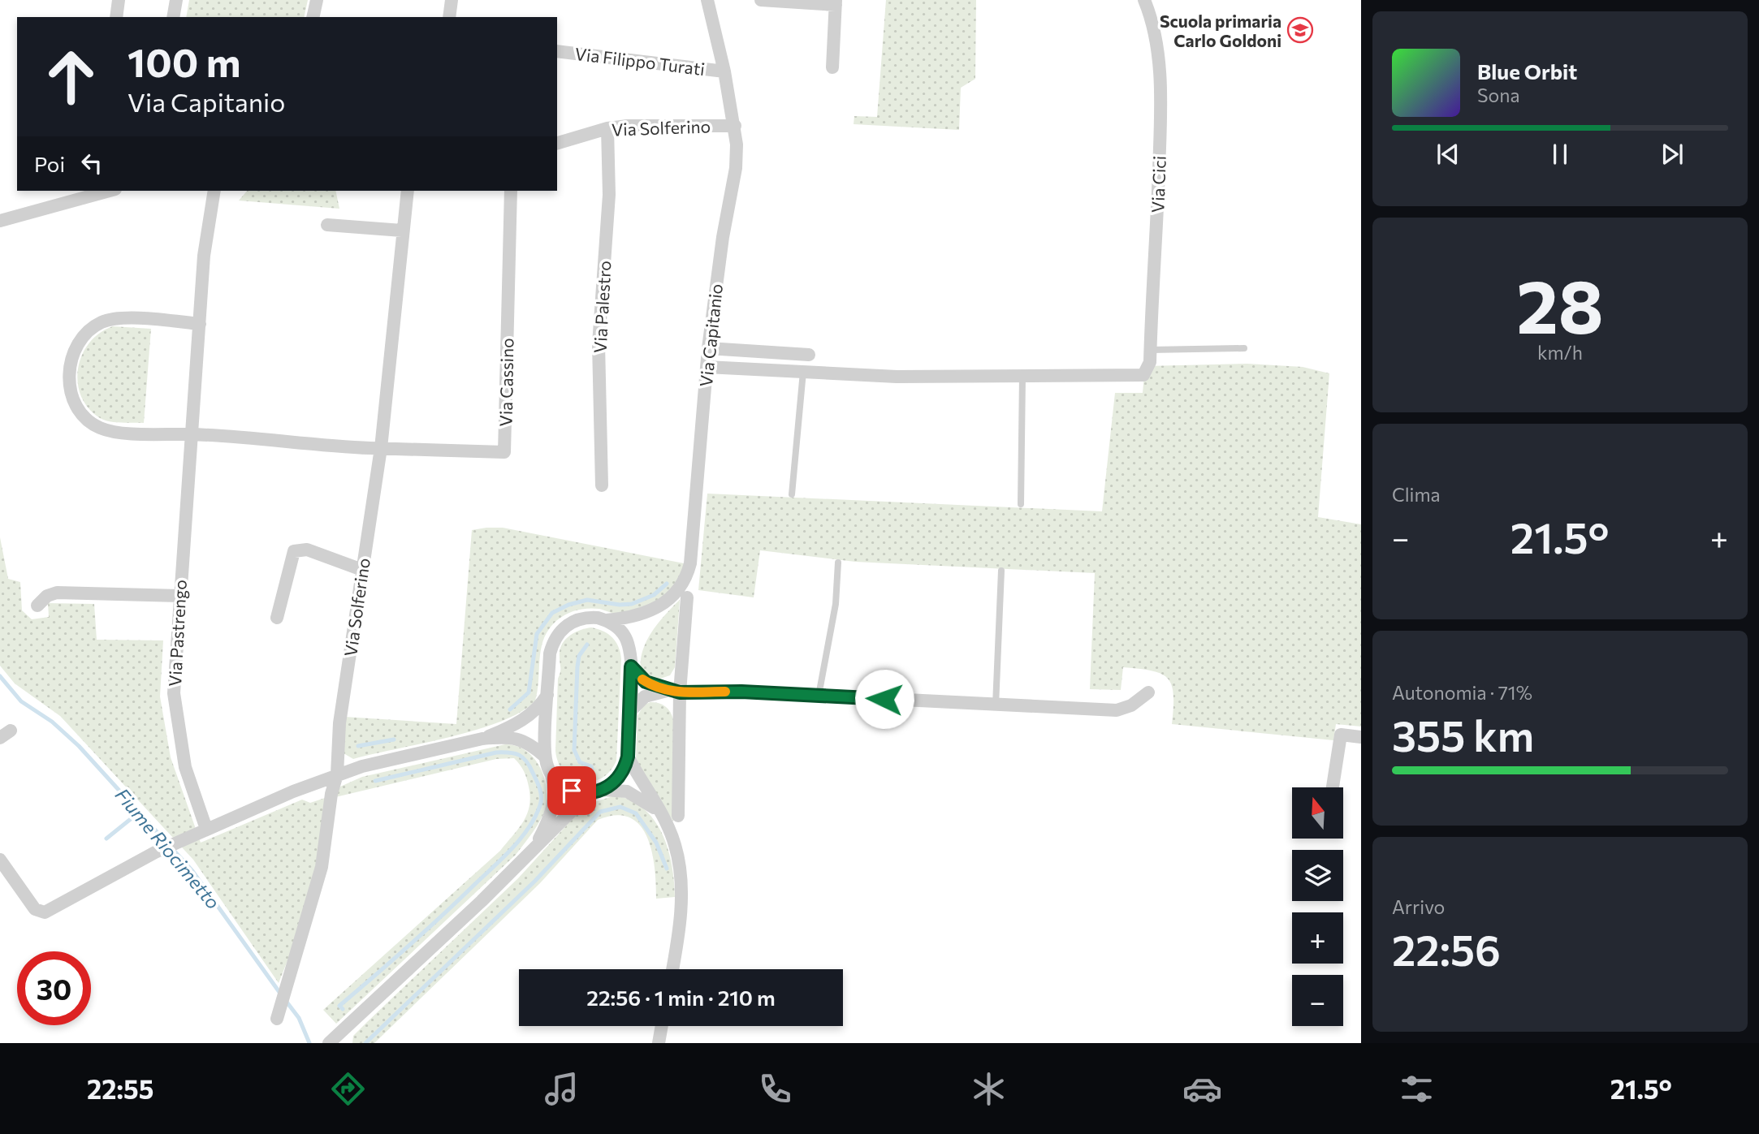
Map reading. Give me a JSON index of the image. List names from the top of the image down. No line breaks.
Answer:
{"streets":{"street":["Via Filippo Turati","Via Solferino","Via Cici","Via Palestro","Via Capitanio","Via Cassino","Via Pastrengo"]},"crossings":[["Via Filippo Turati","Via Capitanio"],["Via Solferino","Via Palestro"],["Via Solferino","Via Capitanio"],["Via Solferino","Via Cassino"]],"water":["Fiume Riocimetto"],"places":{"school or university":["Scuola primaria Carlo Goldoni"]},"north":"top","page":{"turn":["100 m","Via Capitanio"],"song":["Blue Orbit","Sona"],"then":"Poi","tile":[["28","km/h"],"Clima",["Autonomia · 71%","355 km"],["Arrivo","22:56"]],"heat":["−","21.5°","+"],"map_buttons":["+","−"],"limit":"30","trip":"22:56 · 1 min · 210 m","tabs":["22:55","21.5°"]}}
